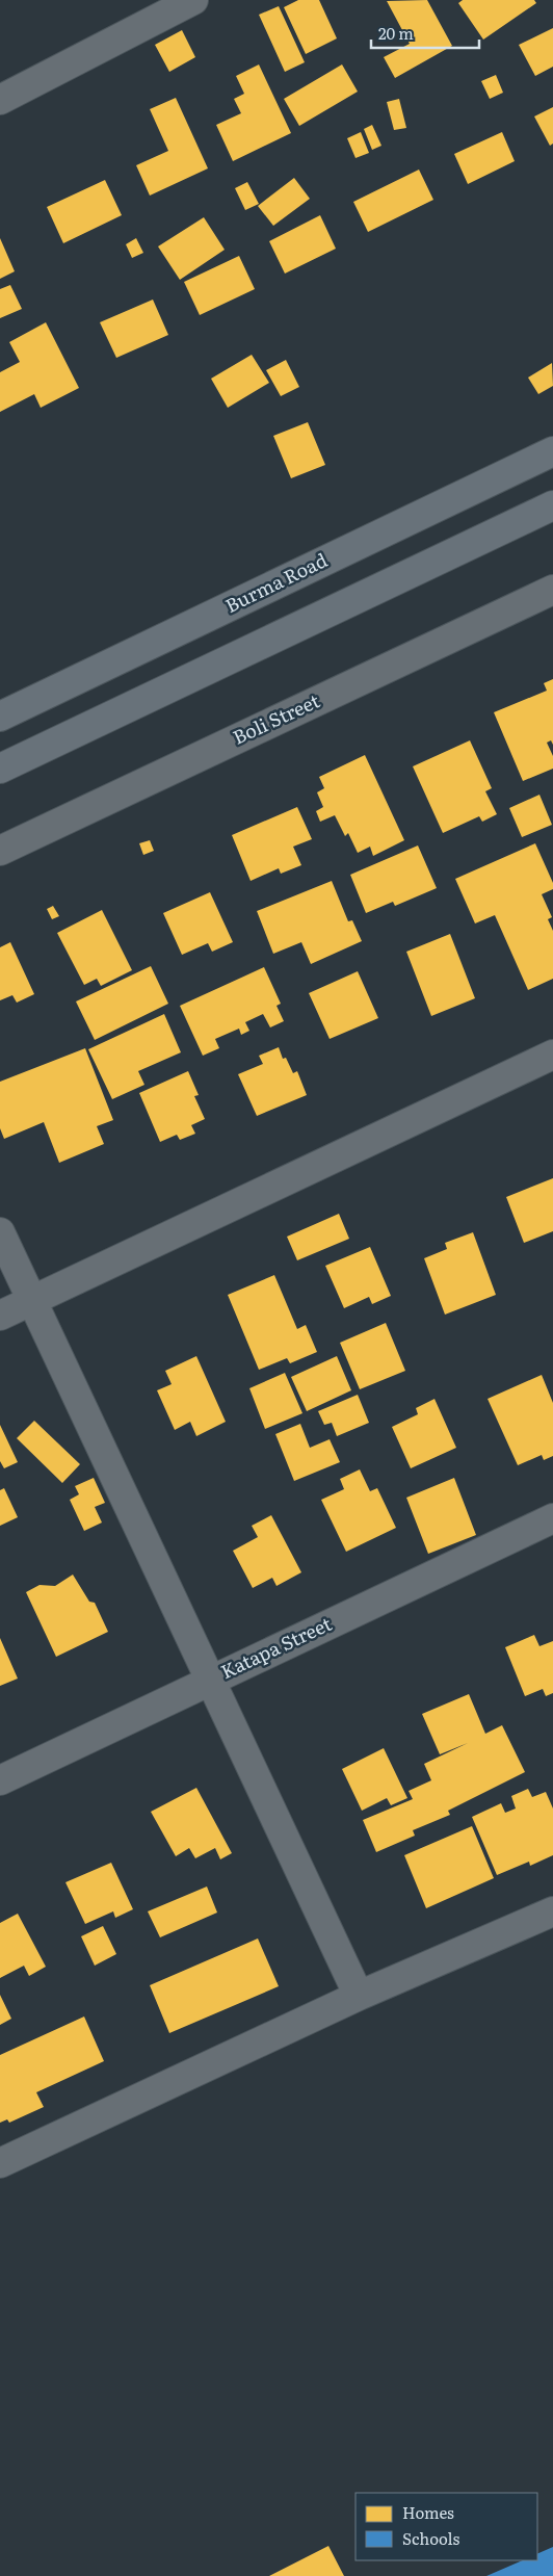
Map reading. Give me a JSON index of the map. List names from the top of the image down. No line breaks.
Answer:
{"streets":{"main road":["Burma Road"],"street":["Boli Street","Katapa Street"]},"legend":["Homes","Schools"],"scale_bar":"20 m"}
